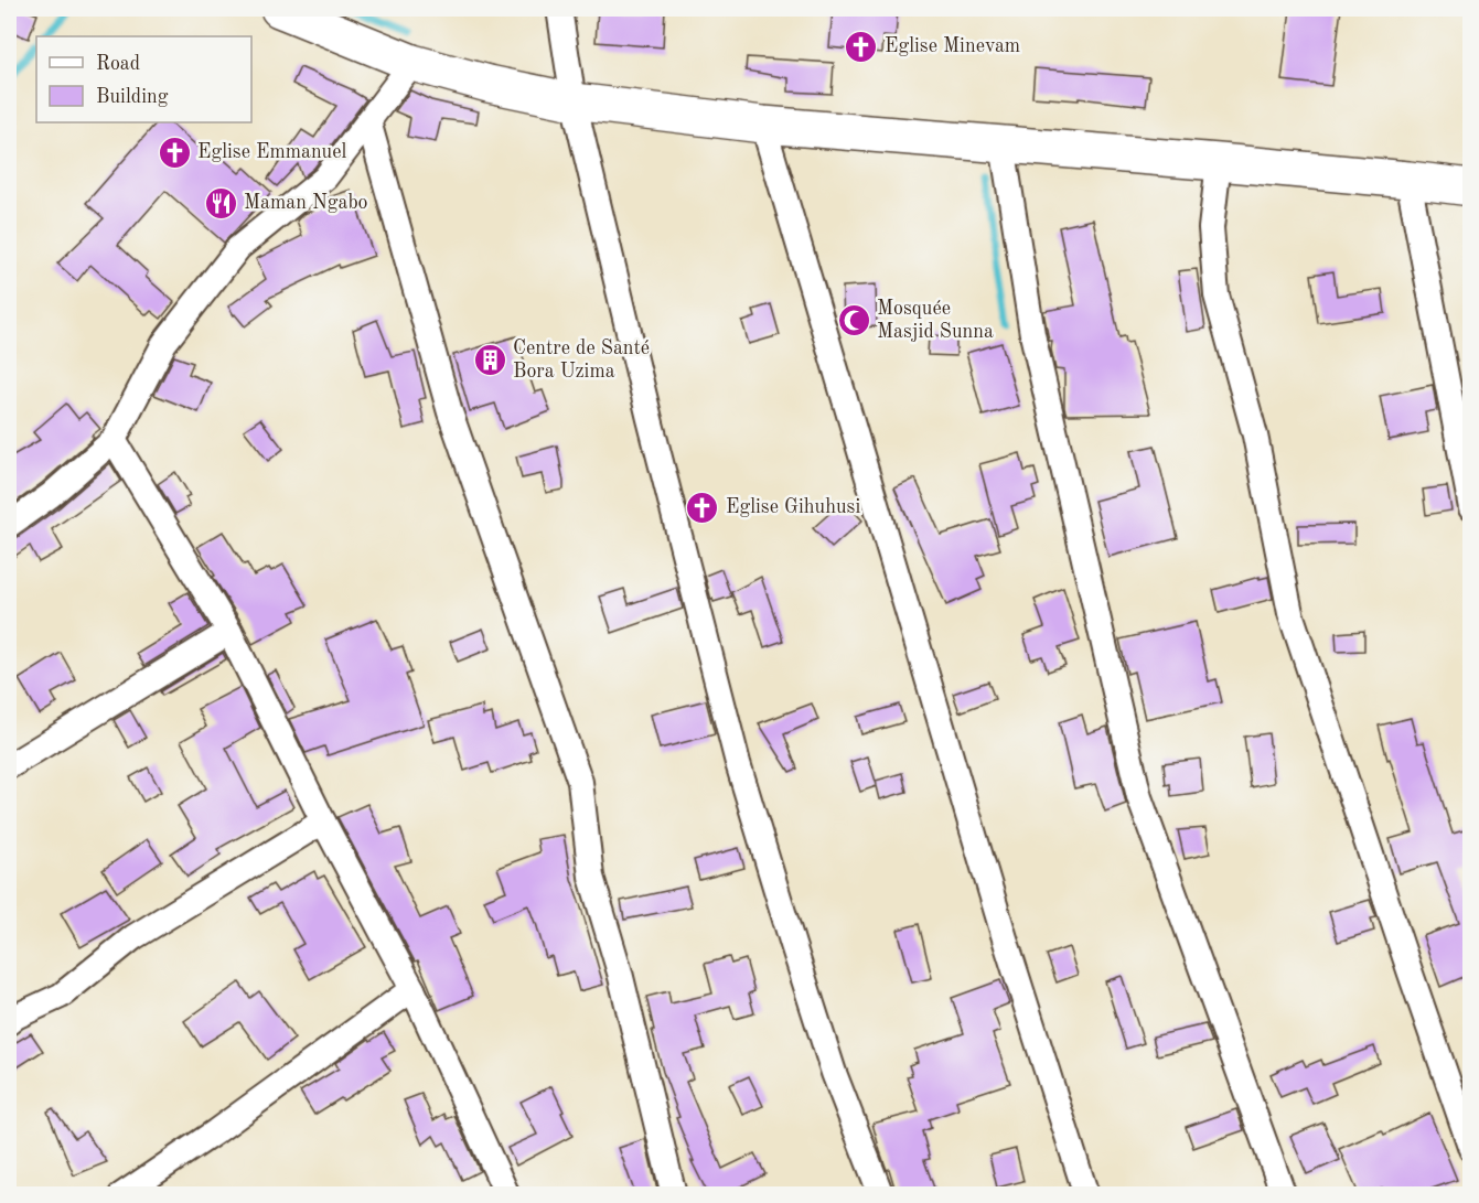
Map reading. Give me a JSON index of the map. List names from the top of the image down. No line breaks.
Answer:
{"places":{"church":["Eglise Minevam","Eglise Emmanuel","Eglise Gihuhusi"],"restaurant":["Maman Ngabo"],"mosque":["Mosquée Masjid Sunna"],"building":["Centre de Santé Bora Uzima"]},"legend":["Road","Building"]}
